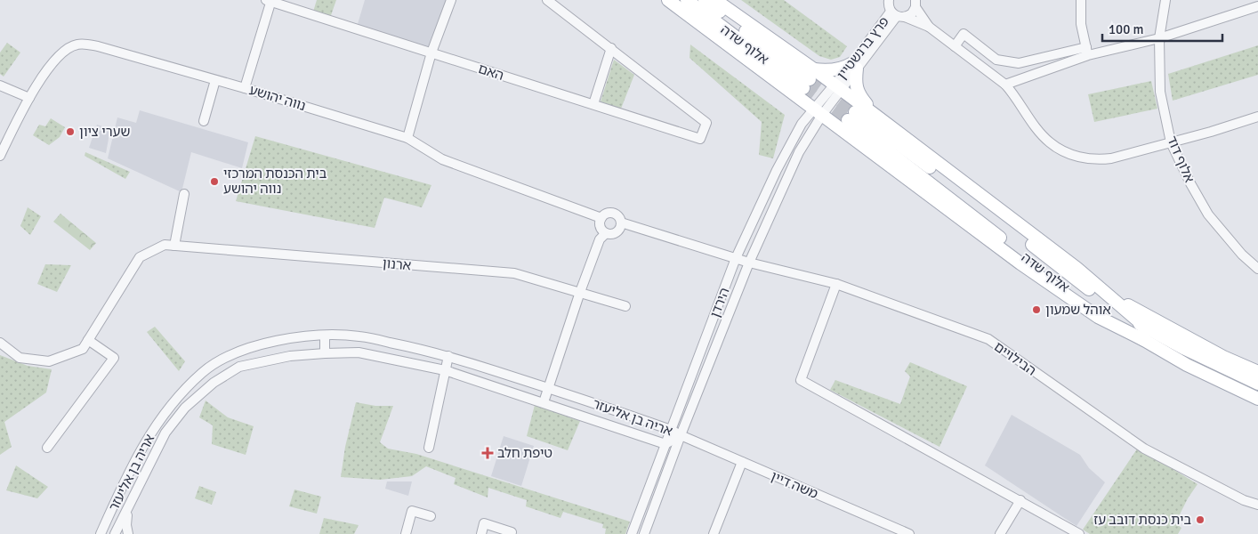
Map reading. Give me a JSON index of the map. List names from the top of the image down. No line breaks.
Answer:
{"streets":{"main road":["אלוף שדה"],"street":["פרץ ברנשטיין","האם","נווה יהושע","אלוף דוד","ארנון","הירדן","הבילויים","אריה בן אליעזר","משה דיין"]},"crossings":[["פרץ ברנשטיין","הירדן"],["הירדן","הבילויים"],["הירדן","אריה בן אליעזר"],["הירדן","משה דיין"],["אריה בן אליעזר","משה דיין"]],"places":{"other":["שערי ציון","בית הכנסת המרכזי נווה יהושע","אוהל שמעון","בית כנסת דובב עז"],"health":["טיפת חלב"]},"scale_bar":"100 m"}
